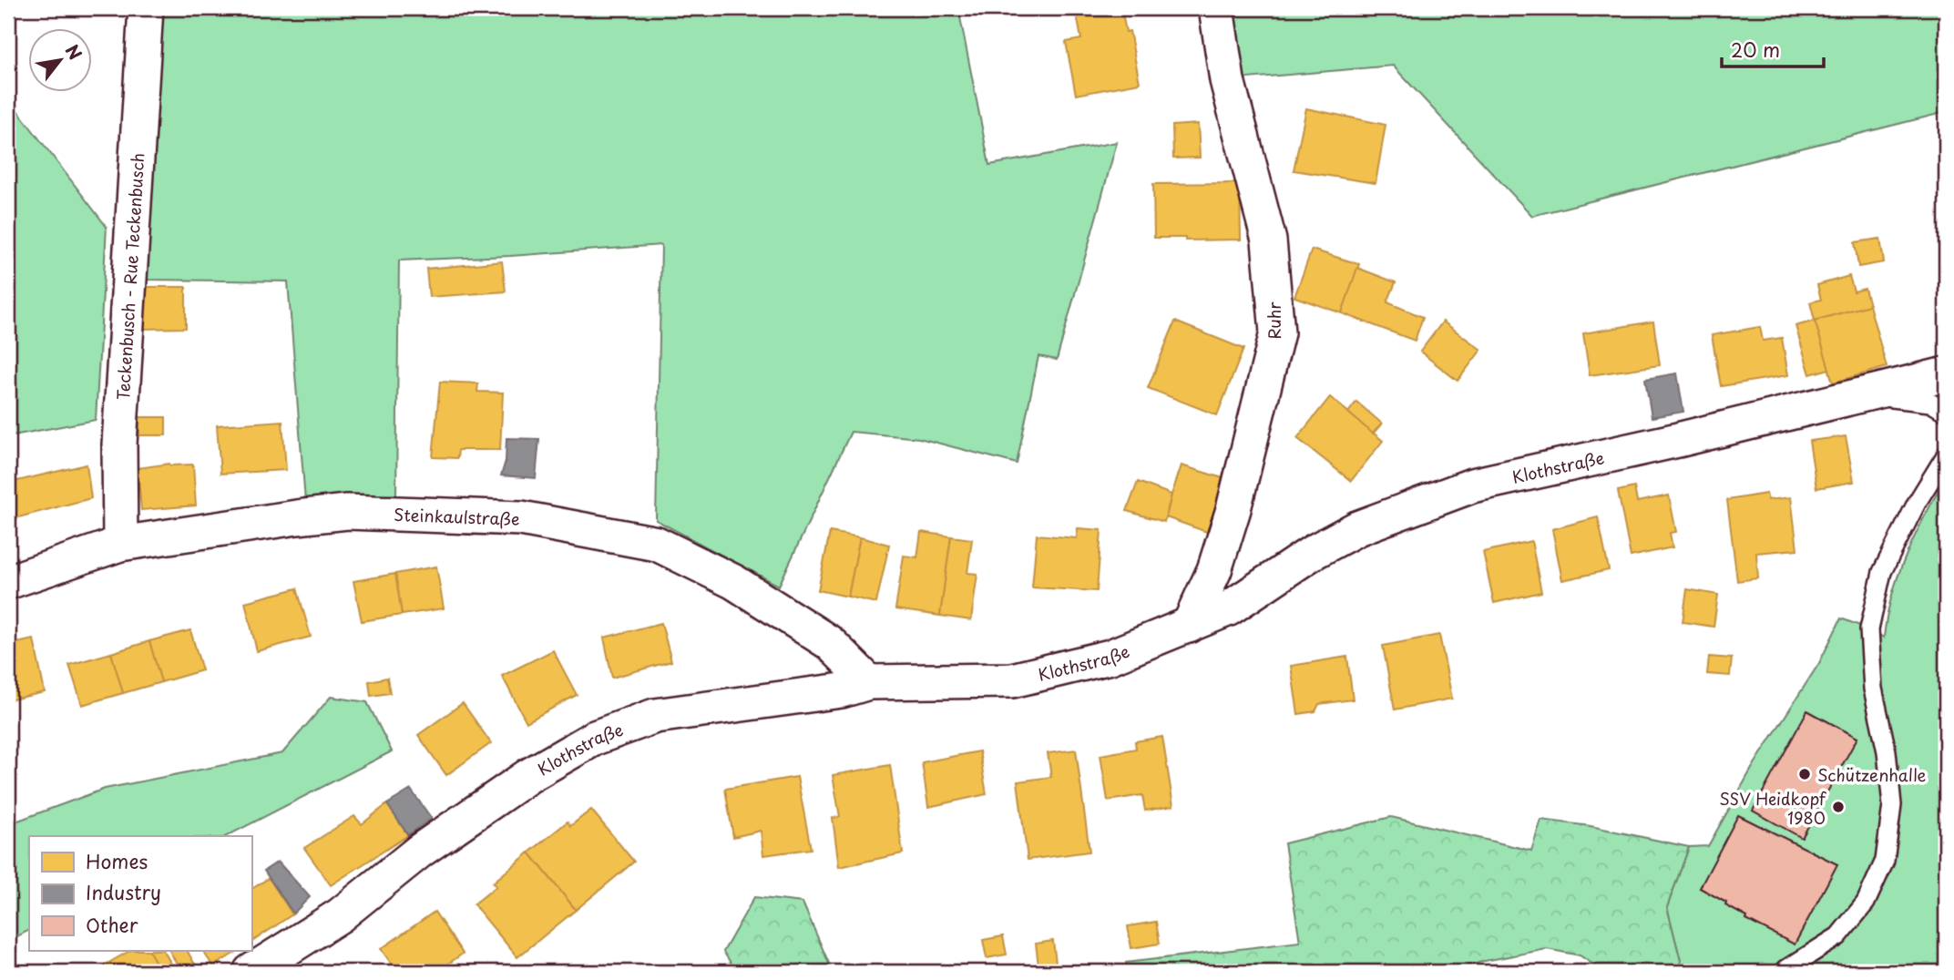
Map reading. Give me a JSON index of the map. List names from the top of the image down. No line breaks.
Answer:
{"streets":{"street":["Teckenbusch - Rue Teckenbusch","Ruhr","Klothstraße","Steinkaulstraße"]},"crossings":[["Teckenbusch - Rue Teckenbusch","Steinkaulstraße"],["Ruhr","Klothstraße"],["Klothstraße","Steinkaulstraße"]],"places":["Schützenhalle","SSV Heidkopf 1980"],"legend":["Homes","Industry","Other"],"scale_bar":"20 m","north":"top right"}
